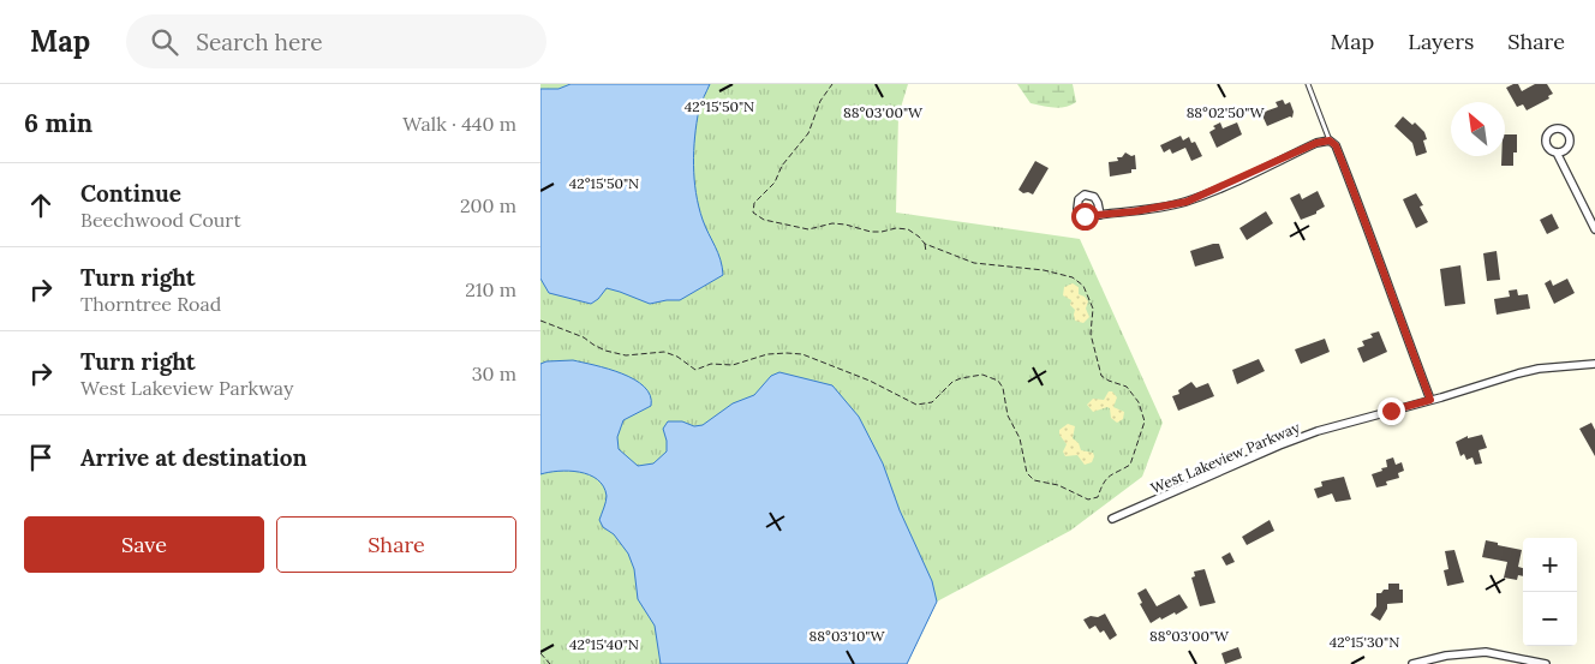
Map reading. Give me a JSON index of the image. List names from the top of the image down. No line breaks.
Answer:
{"streets":{"street":["West Lakeview Parkway"]},"north":"top left","page":{"header":"Map","search":"Search here","nav":["Map","Layers","Share"],"heading":["6 min","Walk · 440 m"],"list":[["Continue","Beechwood Court","200 m"],["Turn right","Thorntree Road","210 m"],["Turn right","West Lakeview Parkway","30 m"],"Arrive at destination"],"buttons":["Save","Share"],"map_buttons":["+","−"]},"coordinates":["42°15'50\"N","88°03'00\"W","88°02'50\"W","88°03'10\"W","42°15'30\"N","42°15'40\"N"]}
